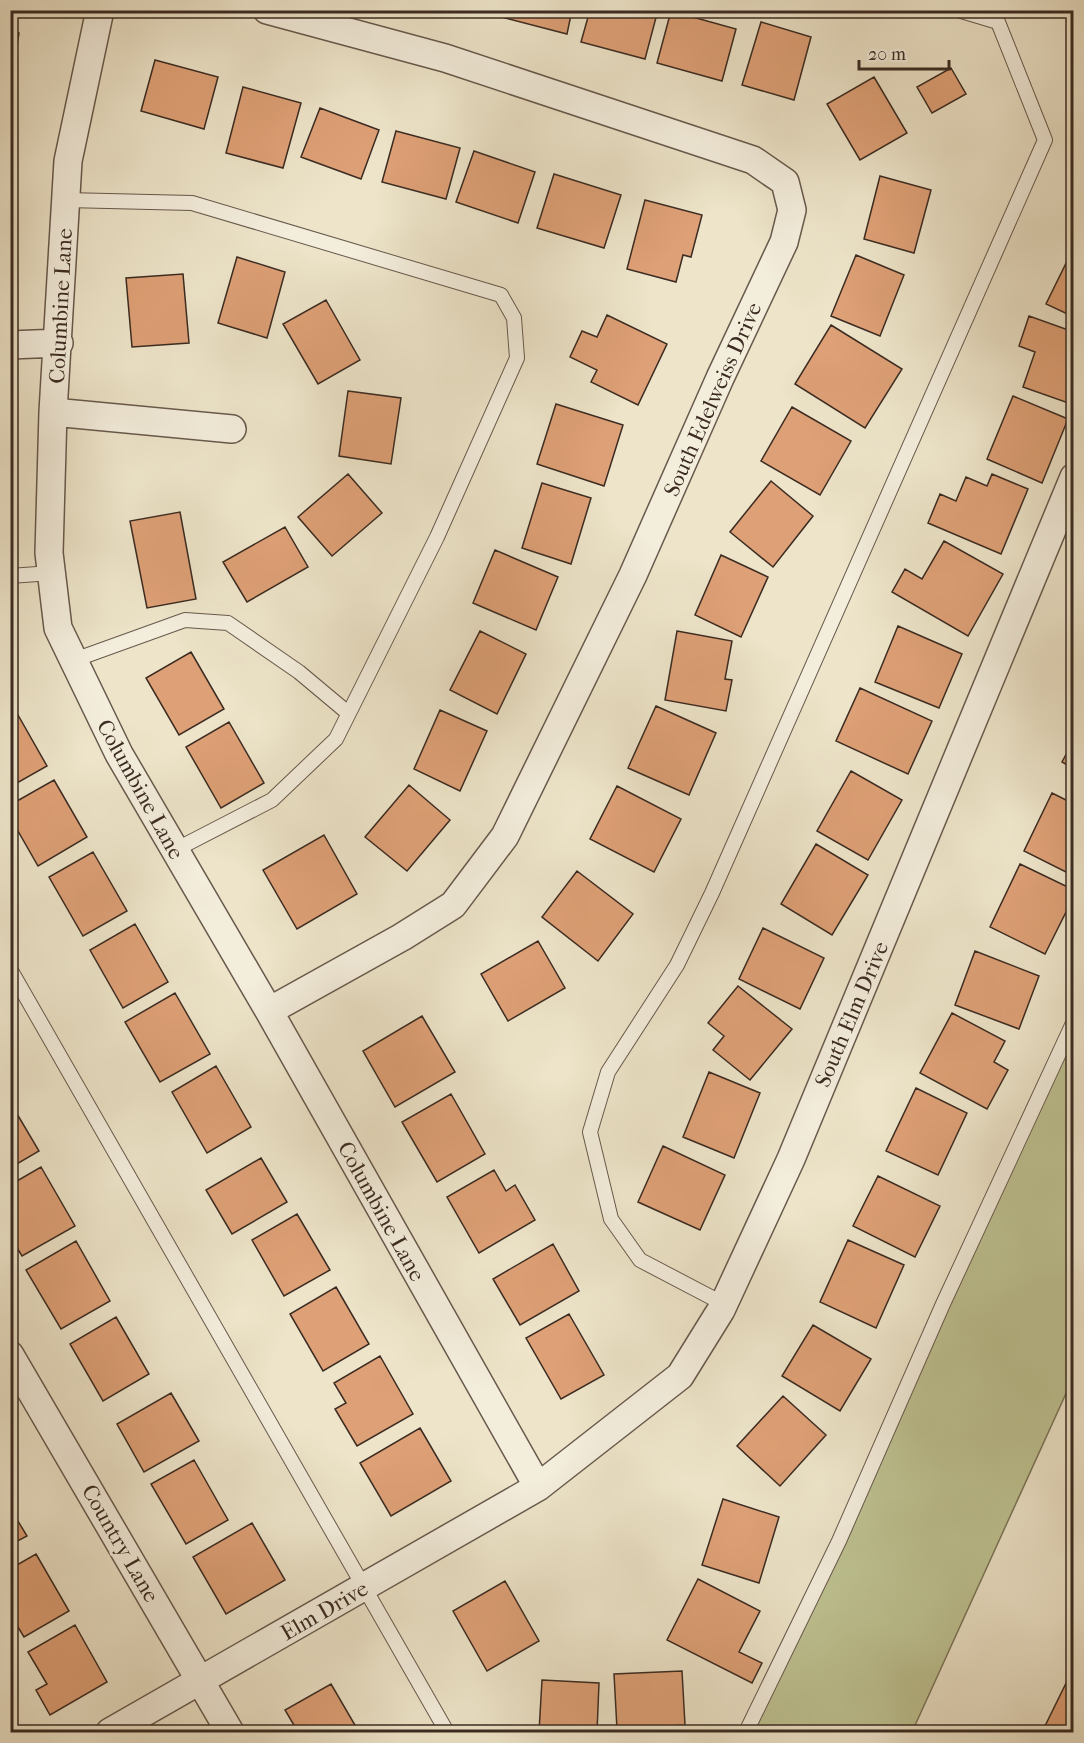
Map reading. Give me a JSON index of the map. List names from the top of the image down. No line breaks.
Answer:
{"streets":{"street":["Columbine Lane","South Edelweiss Drive","South Elm Drive","Country Lane","Elm Drive"]},"crossings":[["Columbine Lane","South Edelweiss Drive"],["Columbine Lane","South Elm Drive"],["Columbine Lane","Elm Drive"],["South Elm Drive","Elm Drive"],["Country Lane","Elm Drive"]],"scale_bar":"20 m"}
